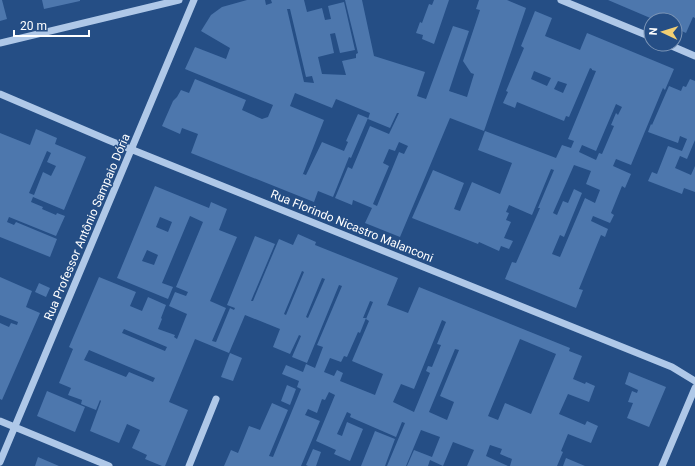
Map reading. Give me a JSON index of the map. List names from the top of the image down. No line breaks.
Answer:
{"streets":{"street":["Rua Florindo Nicastro Malanconi","Rua Professor Antônio Sampaio Dória"]},"crossings":[["Rua Florindo Nicastro Malanconi","Rua Professor Antônio Sampaio Dória"]],"scale_bar":"20 m","north":"left"}
